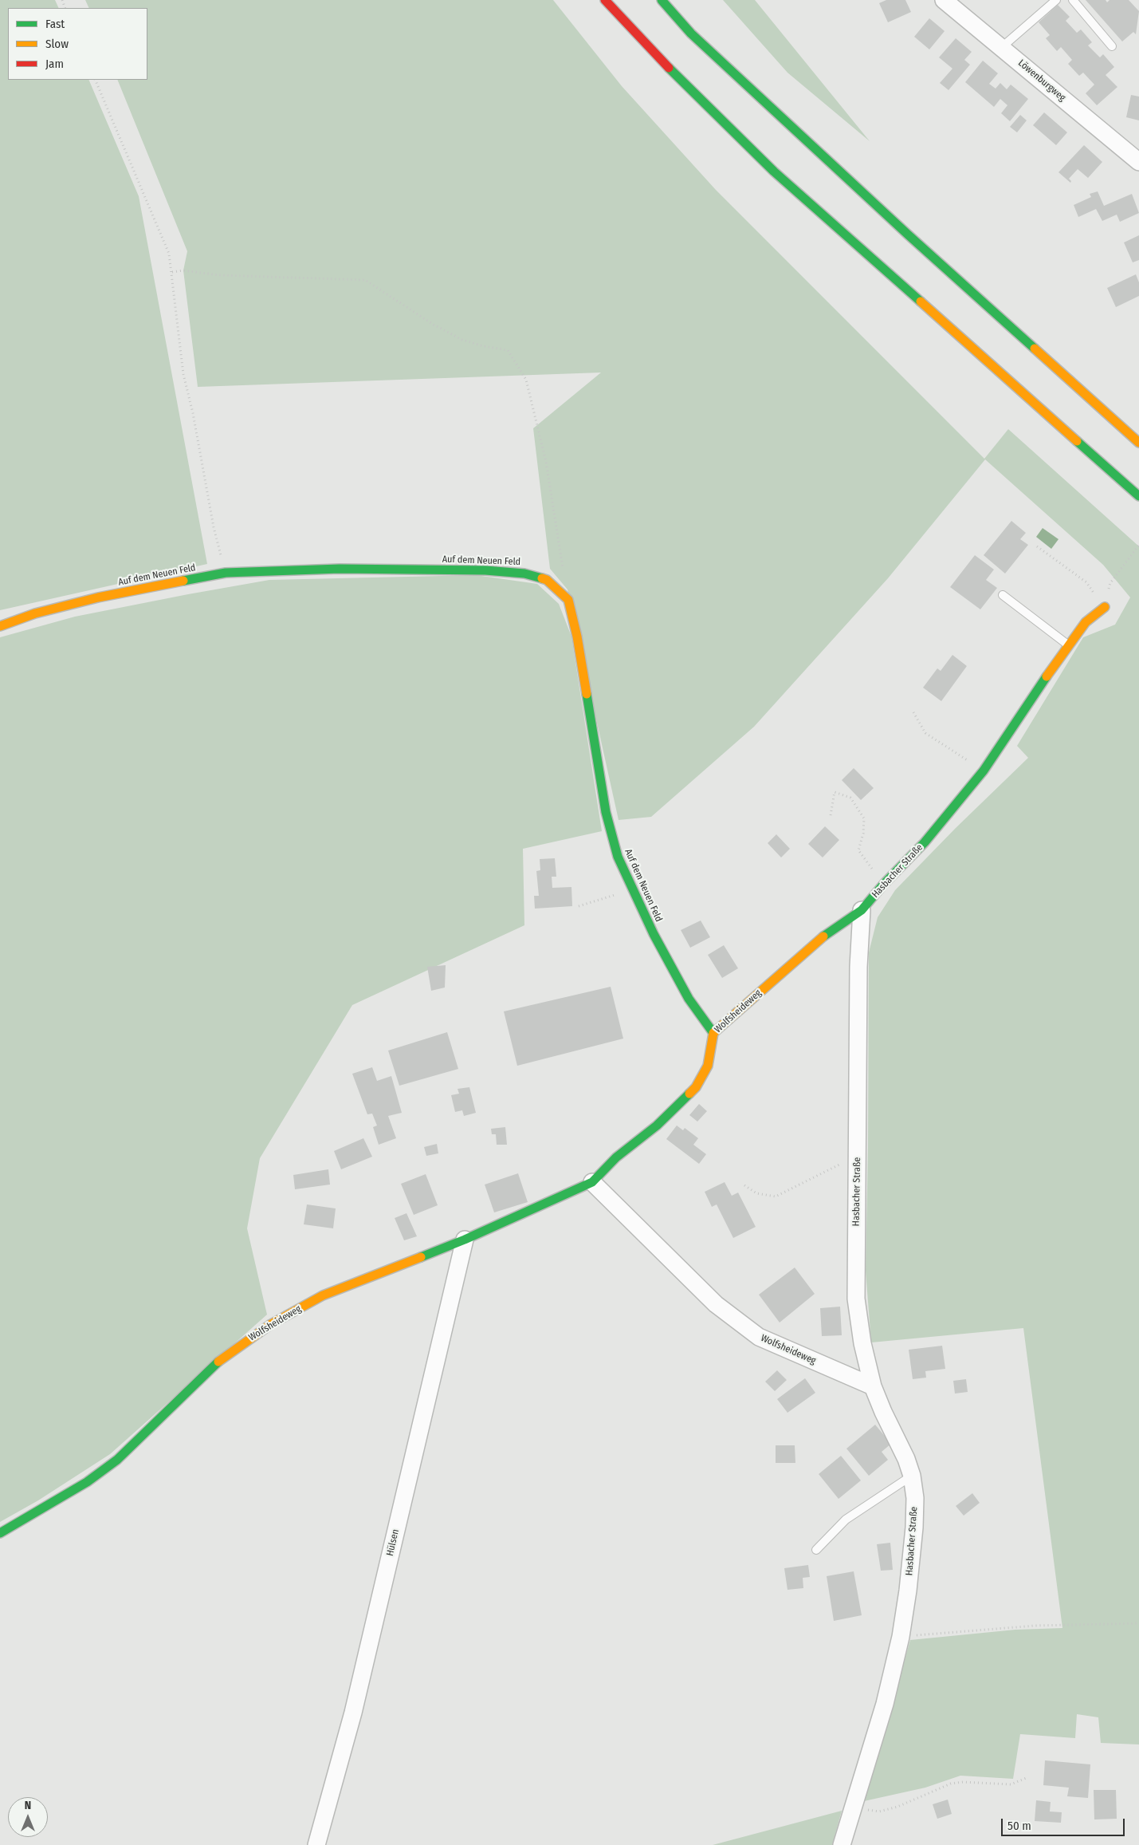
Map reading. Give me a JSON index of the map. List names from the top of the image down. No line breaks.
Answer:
{"streets":{"main road":["Auf dem Neuen Feld","Hasbacher Straße","Wolfsheideweg"],"street":["Löwenburgweg","Hülsen"]},"crossings":[["Auf dem Neuen Feld","Wolfsheideweg"],["Hasbacher Straße","Wolfsheideweg"],["Wolfsheideweg","Hülsen"]],"legend":["Fast","Slow","Jam"],"scale_bar":"50 m","north":"top"}
